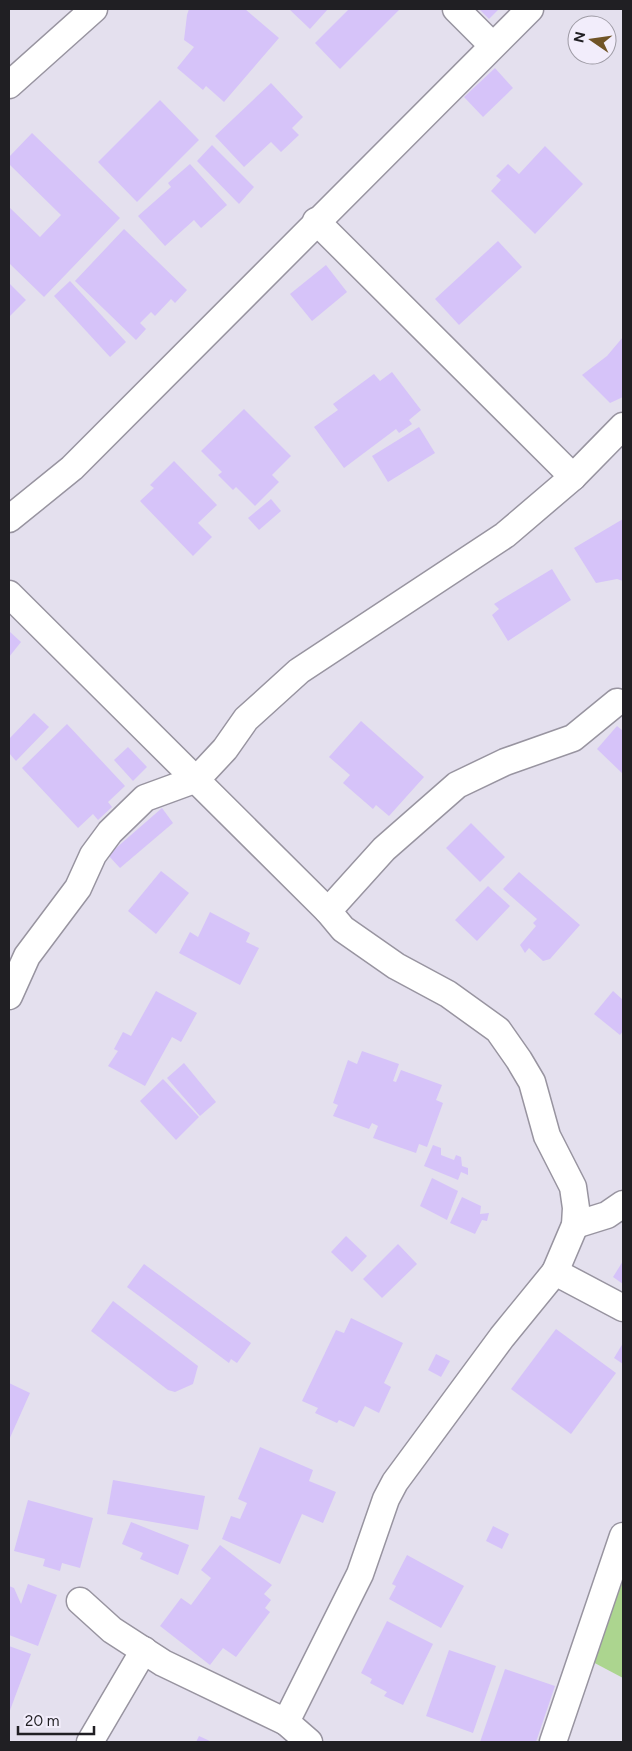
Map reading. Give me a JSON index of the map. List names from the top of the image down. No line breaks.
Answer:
{"scale_bar":"20 m","north":"left"}
